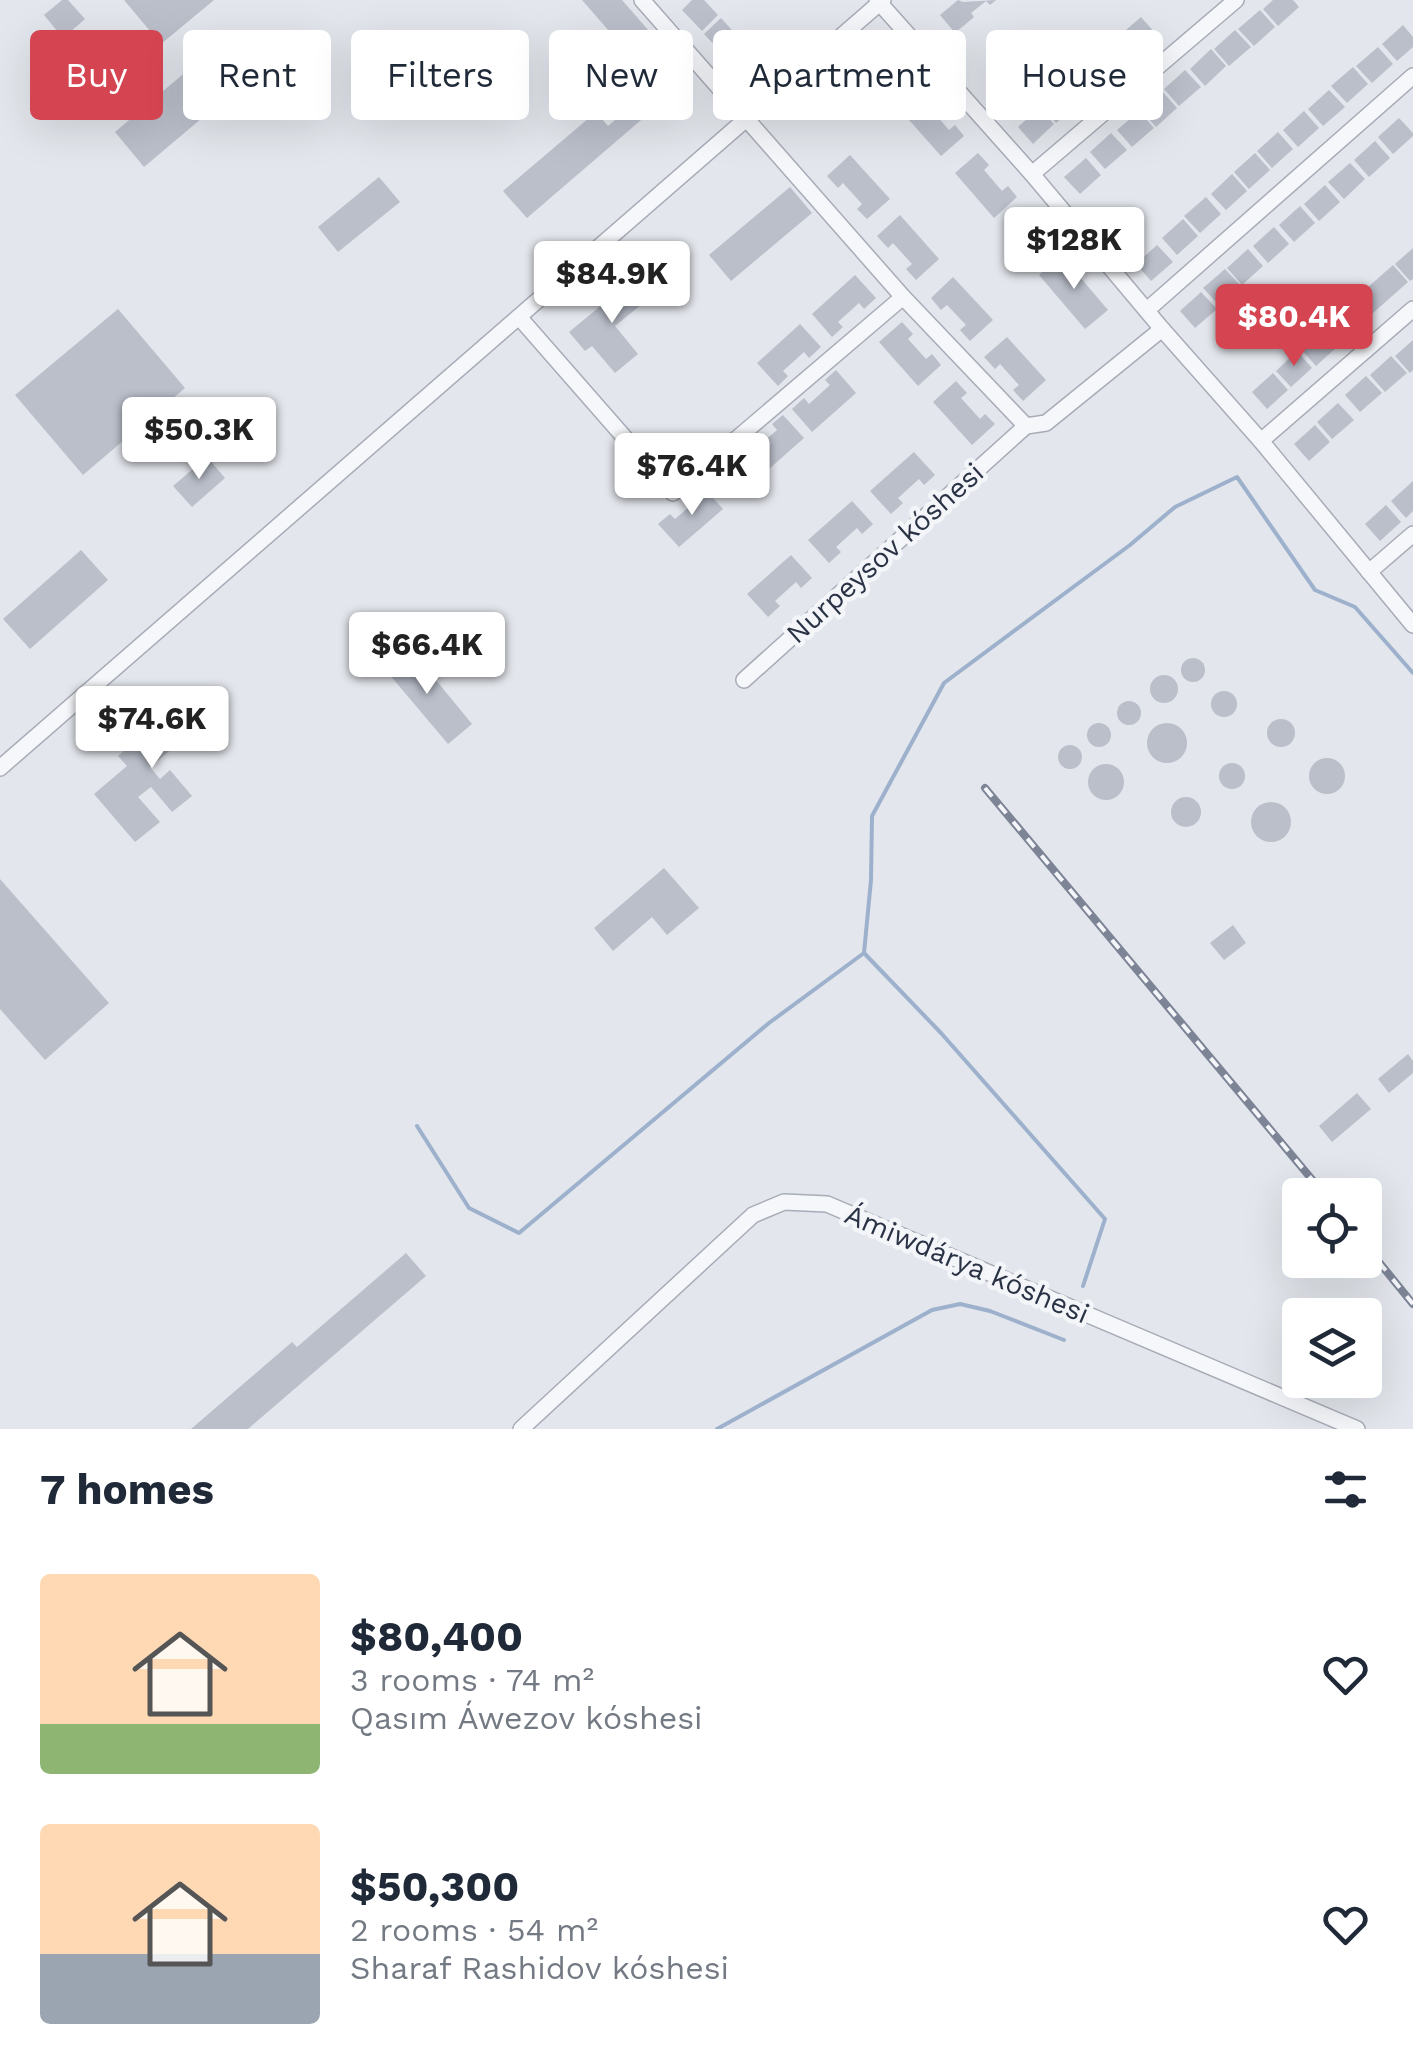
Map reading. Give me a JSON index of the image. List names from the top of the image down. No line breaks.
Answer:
{"streets":{"street":["Nurpeysov kóshesi","Ámiwdárya kóshesi"]},"page":{"chip":["Buy","Rent","Filters","New","Apartment","House"],"price":["$128K","$84.9K","$80.4K","$50.3K","$76.4K","$66.4K","$74.6K"],"heading":"7 homes","list":[{"name":"$80,400","note":"3 rooms · 74 m² · Qasım Áwezov kóshesi"},{"name":"$50,300","note":"2 rooms · 54 m² · Sharaf Rashidov kóshesi"}]}}
